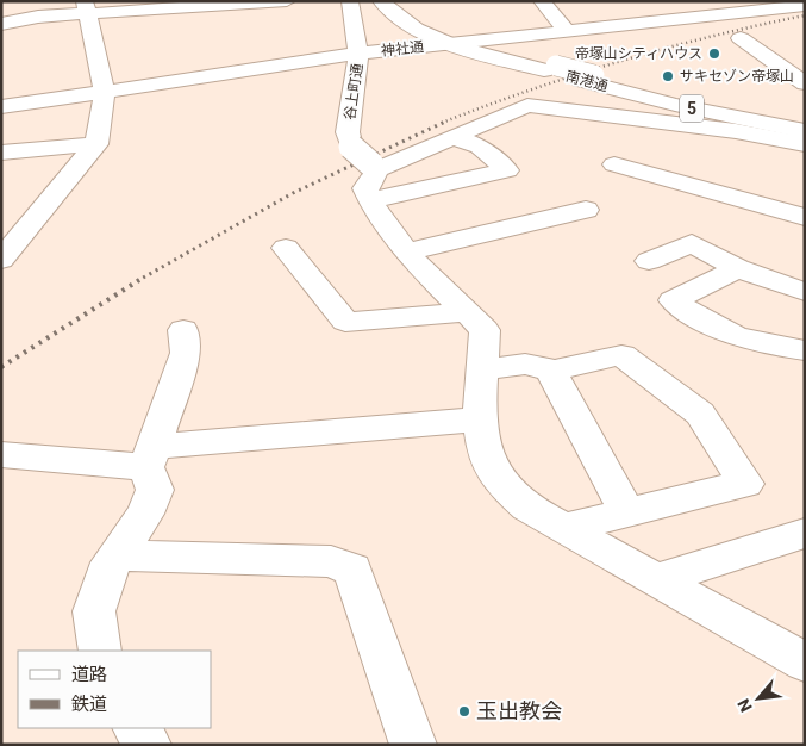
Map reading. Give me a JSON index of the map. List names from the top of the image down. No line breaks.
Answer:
{"streets":{"street":["神社通","南港通","谷上町通","5"]},"crossings":[["神社通","南港通"],["神社通","谷上町通"]],"places":["帝塚山シティハウス","サキセゾン帝塚山","玉出教会"],"legend":["道路","鉄道"],"north":"bottom left"}
